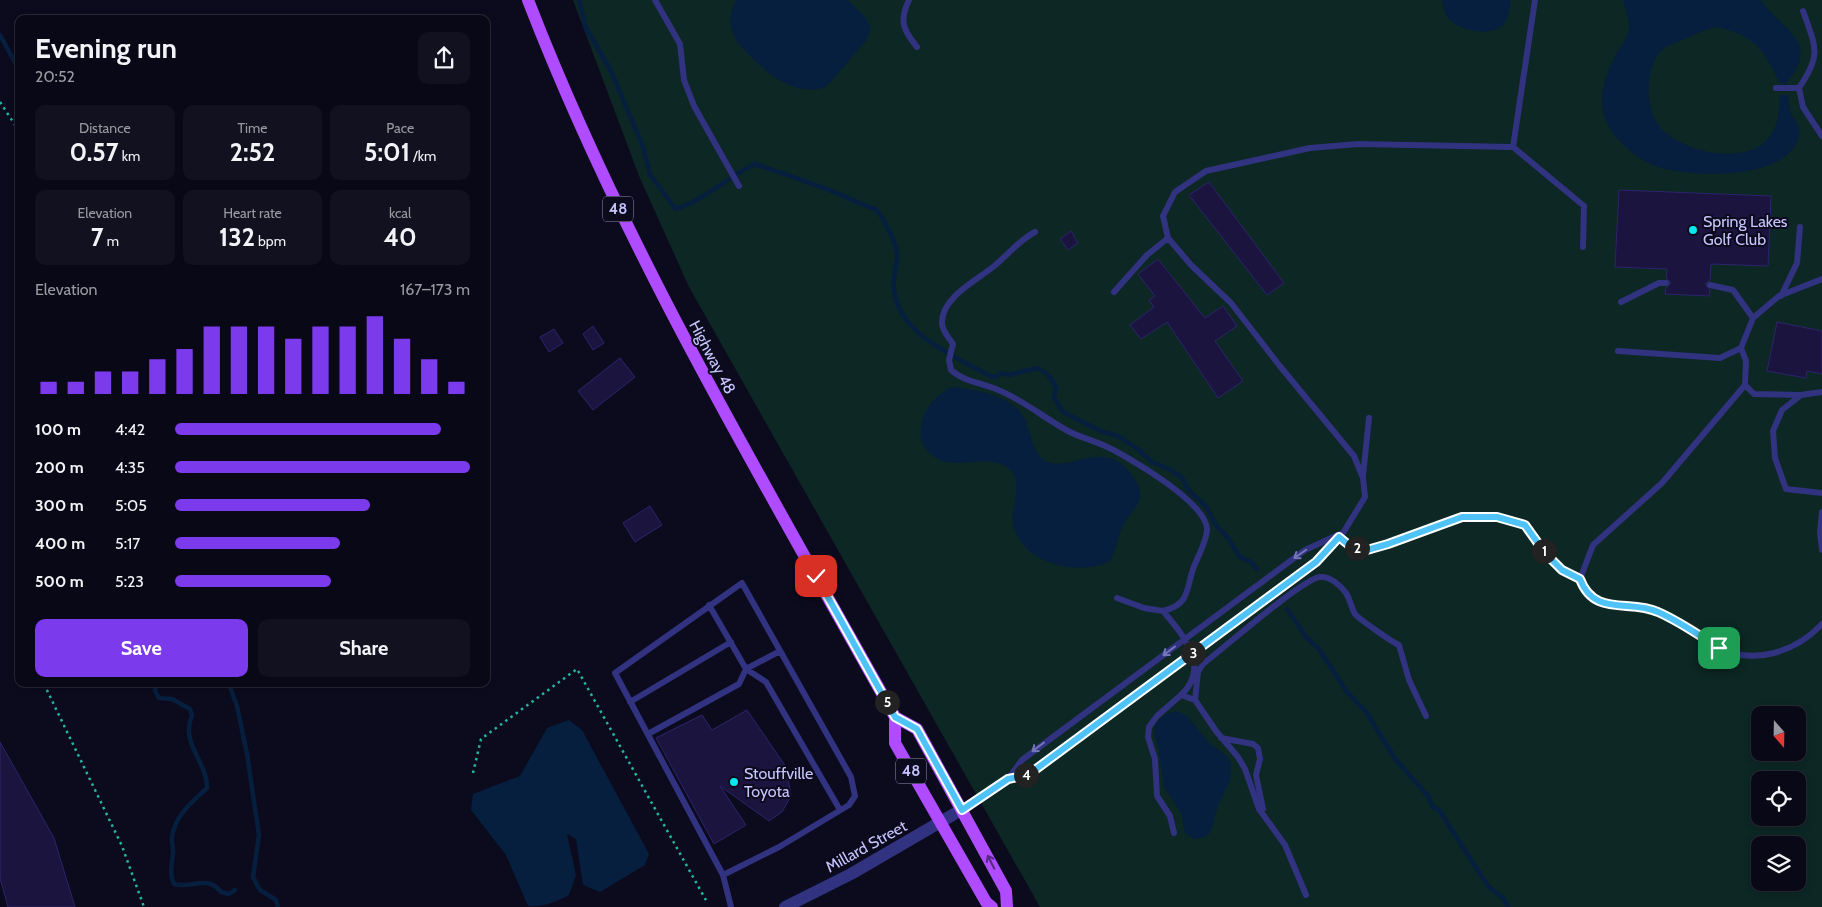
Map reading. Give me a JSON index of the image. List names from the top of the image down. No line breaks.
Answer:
{"streets":{"main road":["48","Highway 48"],"street":["Millard Street"]},"crossings":[["48","Highway 48"],["48","Millard Street"],["Highway 48","Millard Street"]],"places":["Spring Lakes Golf Club","Stouffville Toyota"],"north":"bottom","page":{"heading":["Evening run","20:52"],"stats":[["Distance","0.57 km"],["Time","2:52"],["Pace","5:01 /km"],["Elevation","7 m"],["Heart rate","132 bpm"],["kcal","40"]],"chart":["Elevation","167–173 m"],"list":[{"name":"100 m","note":"4:42"},{"name":"200 m","note":"4:35"},{"name":"300 m","note":"5:05"},{"name":"400 m","note":"5:17"},{"name":"500 m","note":"5:23"}],"pins":["2","1","3","5","4"],"buttons":["Save","Share"]}}
